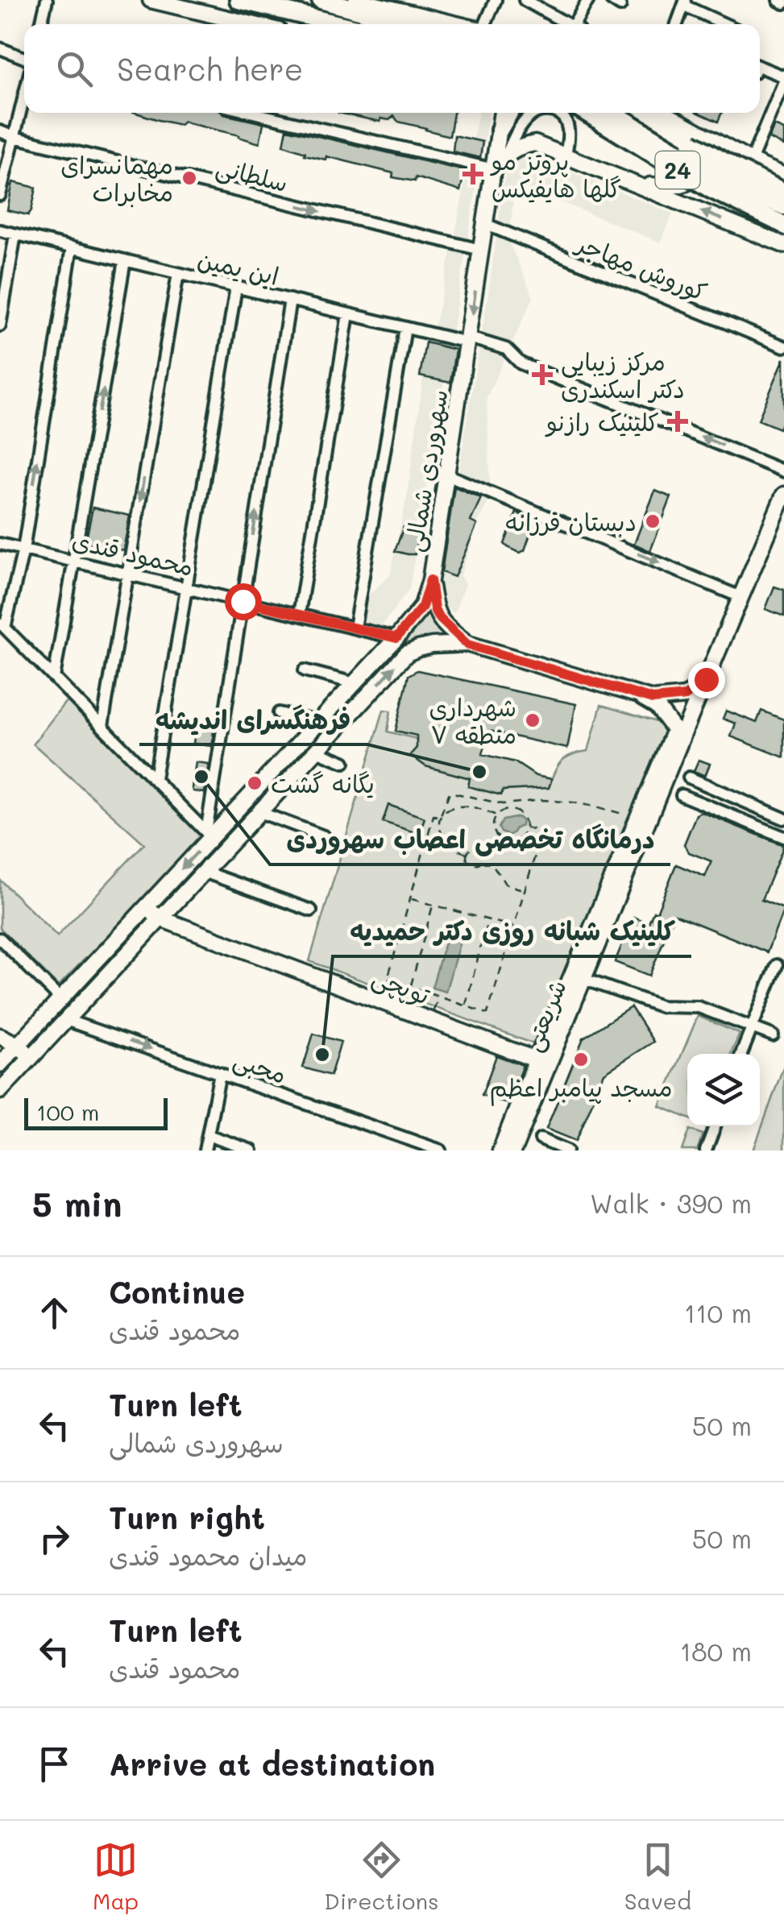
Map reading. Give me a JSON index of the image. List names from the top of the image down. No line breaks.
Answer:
{"streets":{"highway":["24"],"main road":["سهروردی شمالی","توپچی","شریعتی"],"street":["سلطانی","ابن یمین","کوروش مهاجر","محمود قندی","محبی"]},"crossings":[["سلطانی","سهروردی شمالی"],["ابن یمین","سهروردی شمالی"],["کوروش مهاجر","سهروردی شمالی"],["سهروردی شمالی","محمود قندی"],["سهروردی شمالی","توپچی"],["توپچی","شریعتی"]],"one_way":["ابن یمین","محبی"],"places":{"health":["پروتز مو گلها هایفیکس","مرکز زیبایی دکتر اسکندری","کلینیک رازنو"],"other":["مهمانسرای مخابرات","دبستان فرزانه","شهرداری منطقه ۷","فرهنگسرای اندیشه","درمانگاه تخصصی اعصاب سهروردی","یگانه گشت","کلینیک شبانه روزی دکتر حمیدیه","مسجد پیامبر اعظم"]},"scale_bar":"100 m","page":{"search":"Search here","scale":"100 m","heading":["5 min","Walk · 390 m"],"list":[["Continue","محمود قندی","110 m"],["Turn left","سهروردی شمالی","50 m"],["Turn right","میدان محمود قندی","50 m"],["Turn left","محمود قندی","180 m"],"Arrive at destination"],"nav":["Map","Directions","Saved"]}}
